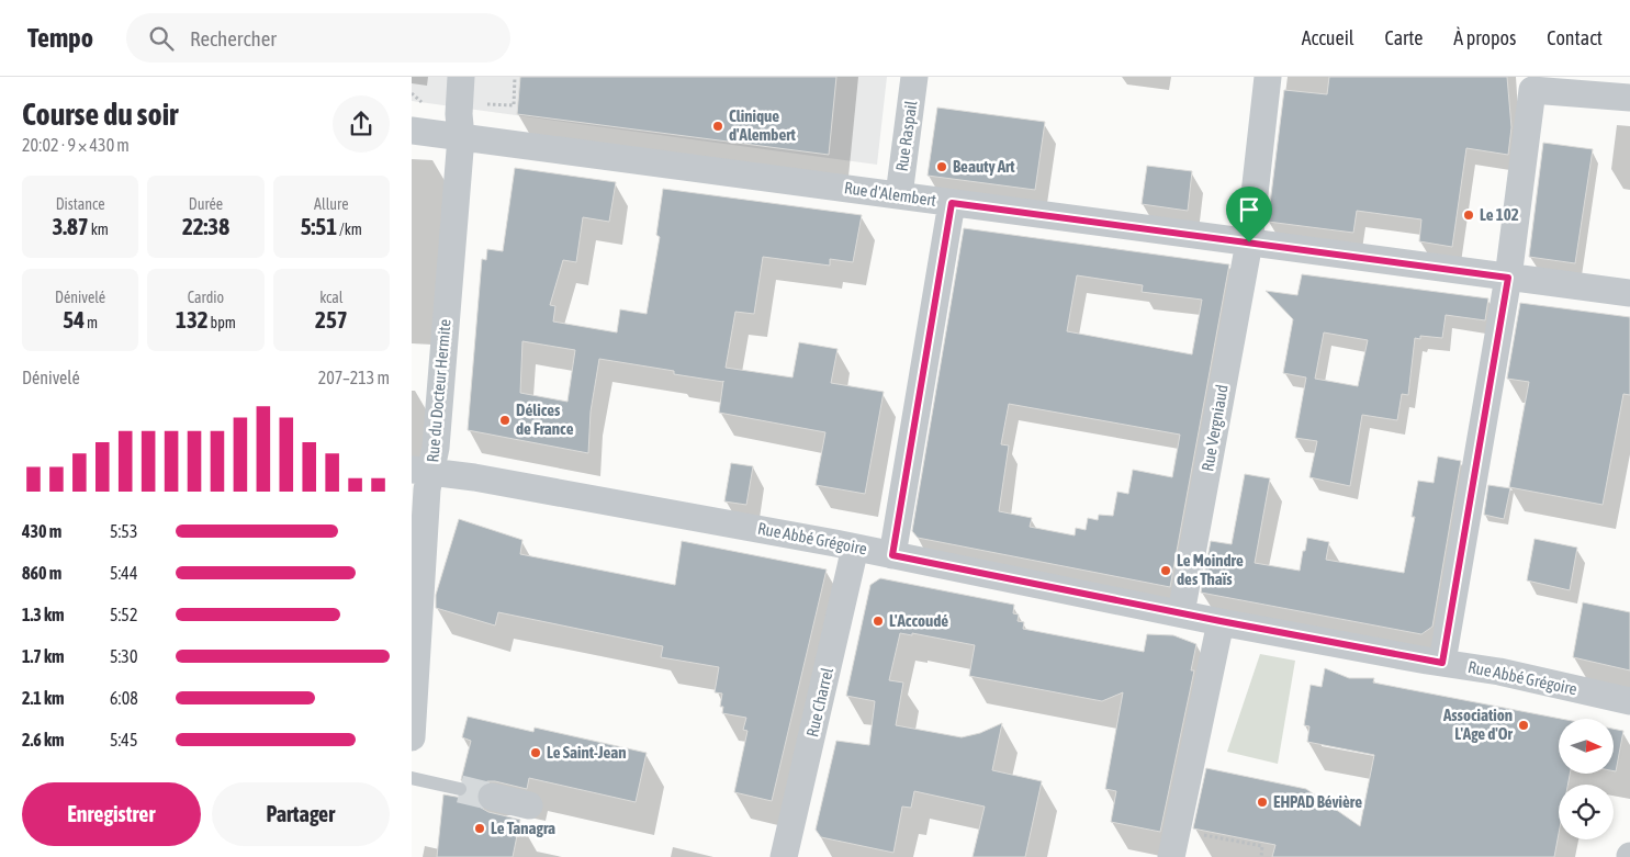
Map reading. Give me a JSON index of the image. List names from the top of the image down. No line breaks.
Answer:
{"streets":{"street":["Rue Raspail","Rue d'Alembert","Rue du Docteur Hermite","Rue Vergniaud","Rue Abbé Grégoire","Rue Charrel"]},"crossings":[["Rue Raspail","Rue d'Alembert"],["Rue d'Alembert","Rue du Docteur Hermite"],["Rue d'Alembert","Rue Vergniaud"],["Rue du Docteur Hermite","Rue Abbé Grégoire"],["Rue Vergniaud","Rue Abbé Grégoire"],["Rue Abbé Grégoire","Rue Charrel"]],"places":["Clinique d'Alembert","Beauty Art","Le 102","Délices de France","Le Moindre des Thaïs","L'Accoudé","Association L'Age d'Or","Le Saint-Jean","EHPAD Bévière","Le Tanagra"],"north":"right","page":{"header":"Tempo","search":"Rechercher","nav":["Accueil","Carte","À propos","Contact"],"heading":["Course du soir","20:02 · 9 × 430 m"],"stats":[["Distance","3.87 km"],["Durée","22:38"],["Allure","5:51 /km"],["Dénivelé","54 m"],["Cardio","132 bpm"],["kcal","257"]],"chart":["Dénivelé","207–213 m"],"list":[{"name":"430 m","note":"5:53"},{"name":"860 m","note":"5:44"},{"name":"1.3 km","note":"5:52"},{"name":"1.7 km","note":"5:30"},{"name":"2.1 km","note":"6:08"},{"name":"2.6 km","note":"5:45"}],"buttons":["Enregistrer","Partager"]}}
